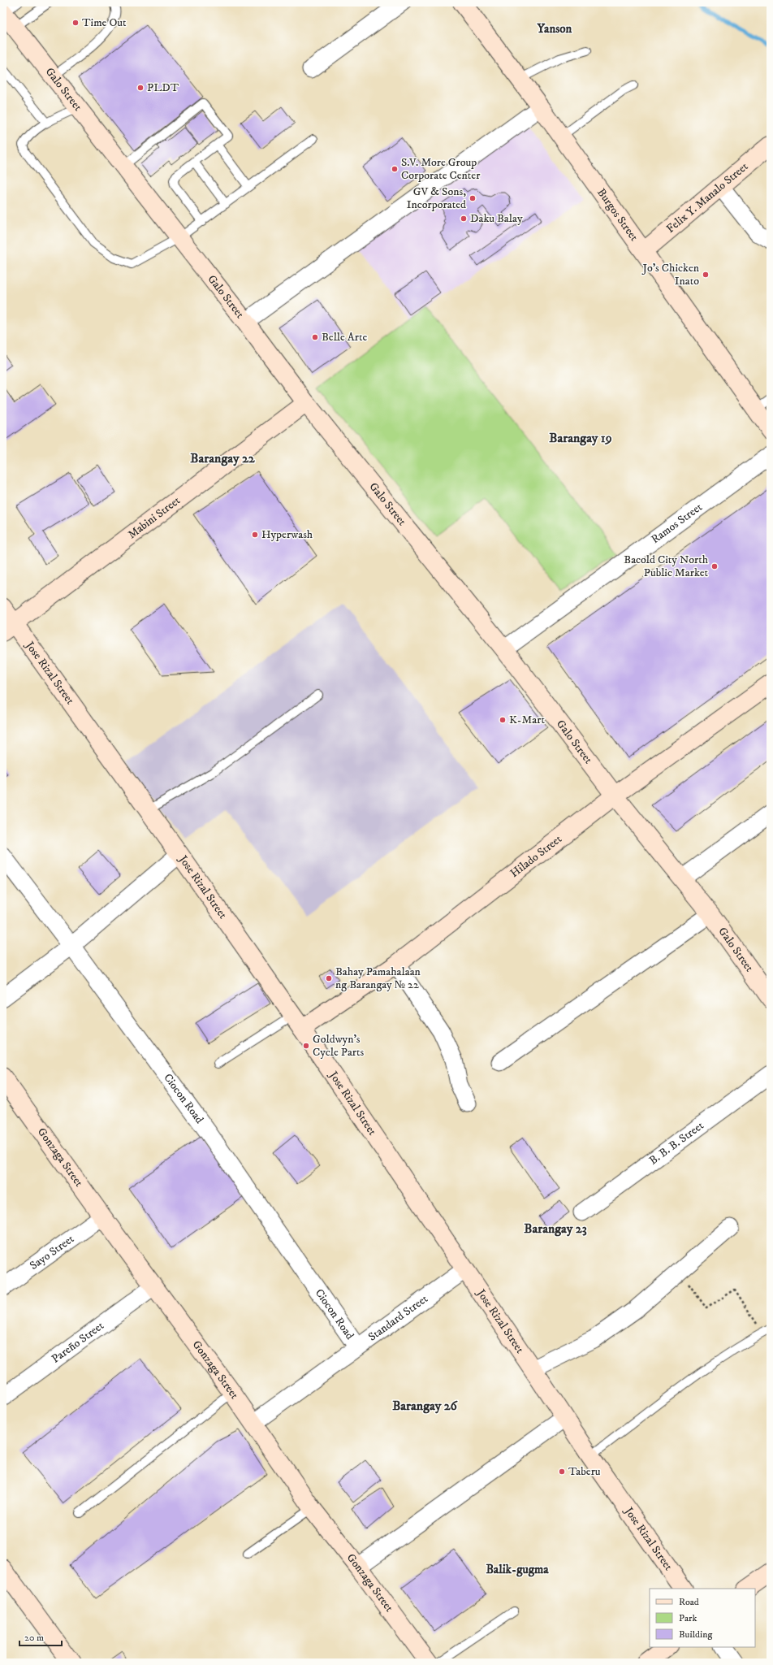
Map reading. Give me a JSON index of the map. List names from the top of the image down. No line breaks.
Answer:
{"streets":{"street":["Galo Street","Felix Y. Manalo Street","Burgos Street","Mabini Street","Ramos Street","Jose Rizal Street","Hilado Street","Ciocon Road","B. B. B. Street","Gonzaga Street","Sayo Street","Standard Street","Pareño Street"]},"crossings":[["Galo Street","Mabini Street"],["Galo Street","Ramos Street"],["Galo Street","Hilado Street"],["Felix Y. Manalo Street","Burgos Street"],["Mabini Street","Jose Rizal Street"],["Jose Rizal Street","Hilado Street"],["Jose Rizal Street","Standard Street"],["Ciocon Road","Standard Street"],["Gonzaga Street","Sayo Street"],["Gonzaga Street","Standard Street"],["Gonzaga Street","Pareño Street"]],"districts":["Yanson","Barangay 19","Barangay 22","Barangay 23","Barangay 26","Balik-gugma"],"places":["Time Out","PLDT","S.V. More Group Corporate Center","GV & Sons, Incorporated","Daku Balay","Jo's Chicken Inato","Belle Arte","Hyperwash","Bacold City North Public Market","K-Mart","Bahay Pamahalaan ng Barangay № 22","Goldwyn's Cycle Parts","Taberu"],"legend":["Road","Park","Building"],"scale_bar":"20 m"}
